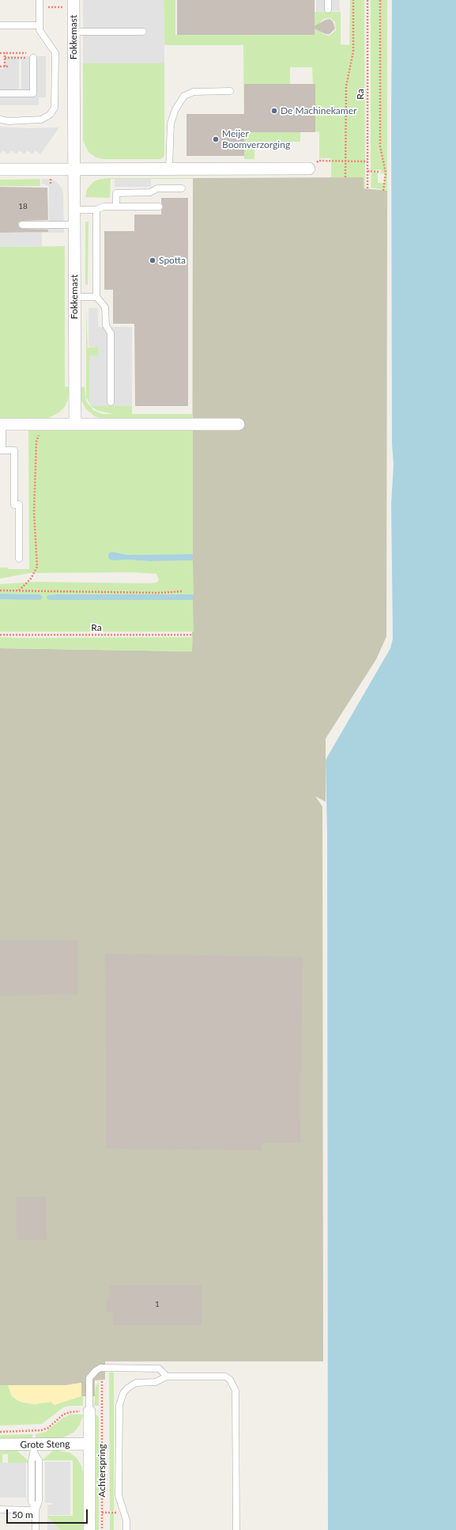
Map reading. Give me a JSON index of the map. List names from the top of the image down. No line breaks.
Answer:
{"streets":{"street":["Fokkemast","Grote Steng","Achterspring"],"path":["Ra"]},"crossings":[["Grote Steng","Achterspring"]],"places":["De Machinekamer","Meijer Boomverzorging","Spotta"],"house_numbers":["18","1"],"scale_bar":"50 m"}
